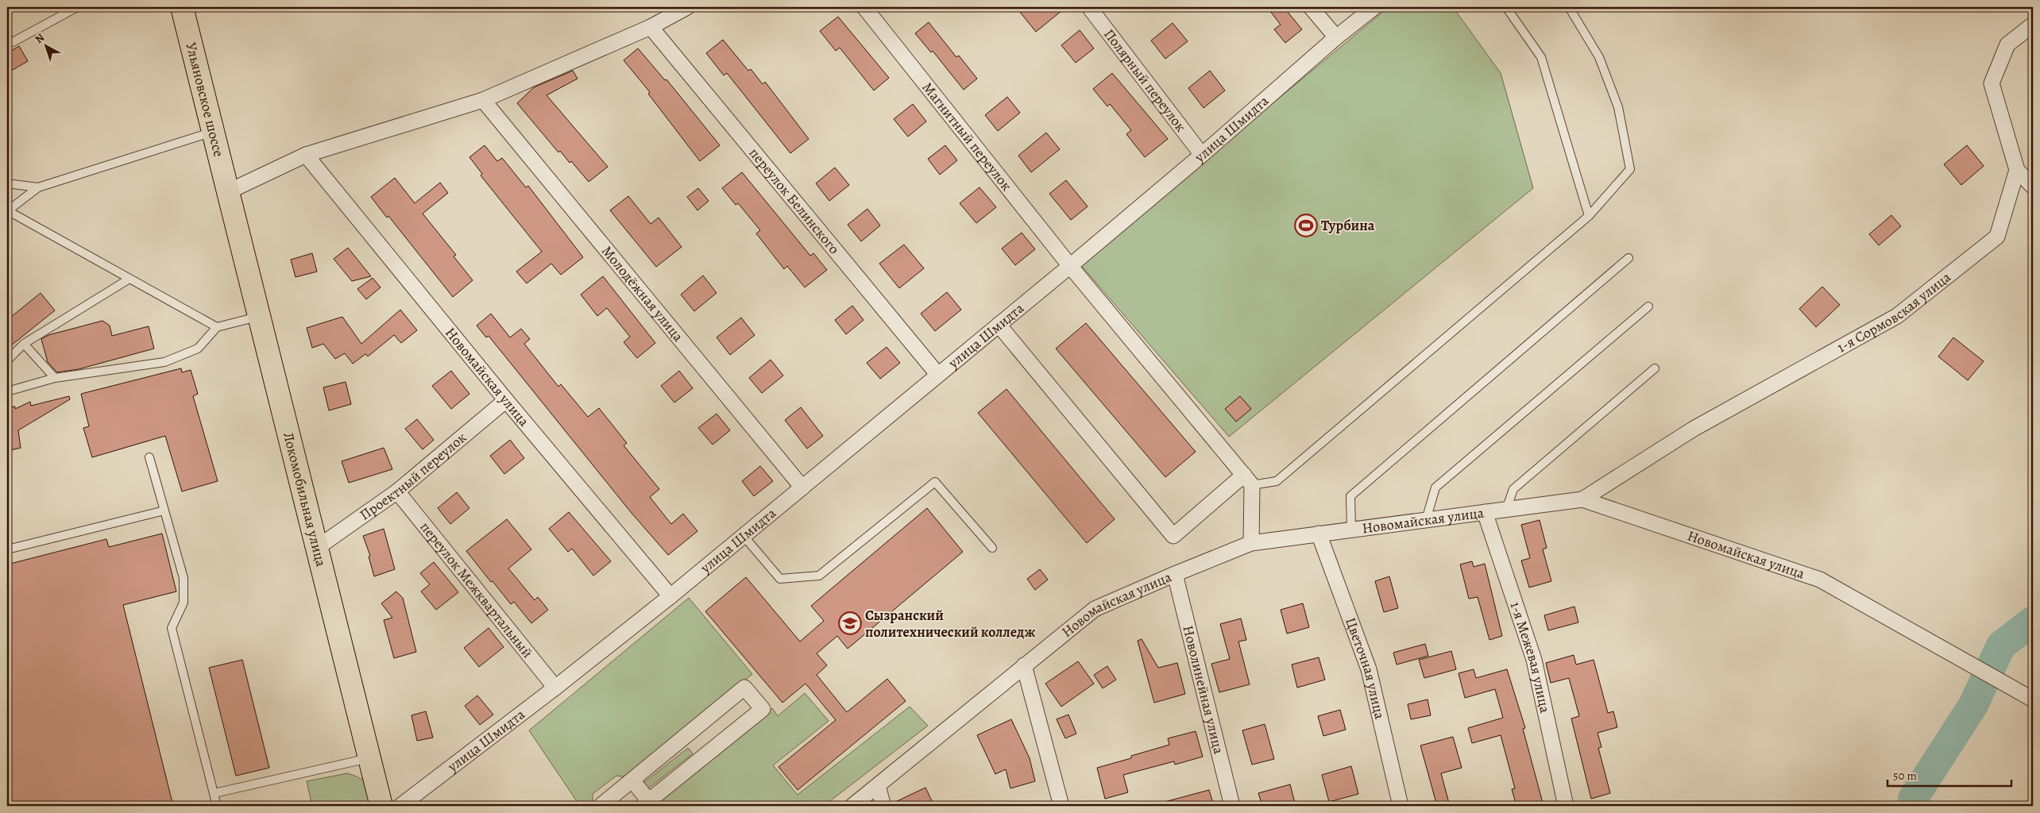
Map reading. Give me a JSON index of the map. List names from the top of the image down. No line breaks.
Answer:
{"streets":{"main road":["Ульяновское шоссе","Локомобильная улица"],"street":["Полярный переулок","улица Шмидта","Магнитный переулок","переулок Белинского","Молодёжная улица","1-я Сормовская улица","Новомайская улица","Проектный переулок","переулок Межквартальный","1-я Межевая улица","Цветочная улица","Новолинейная улица"]},"crossings":[["Полярный переулок","улица Шмидта"],["Ульяновское шоссе","Локомобильная улица"],["улица Шмидта","Магнитный переулок"],["улица Шмидта","переулок Белинского"],["улица Шмидта","Молодёжная улица"],["улица Шмидта","Новомайская улица"],["улица Шмидта","переулок Межквартальный"],["1-я Сормовская улица","Новомайская улица"],["Новомайская улица","Проектный переулок"],["Новомайская улица","1-я Межевая улица"],["Новомайская улица","Цветочная улица"],["Новомайская улица","Новолинейная улица"],["Проектный переулок","Локомобильная улица"],["Проектный переулок","переулок Межквартальный"]],"places":{"sports":["Турбина"],"school or university":["Сызранский политехнический колледж"]},"scale_bar":"50 m","north":"top left"}
